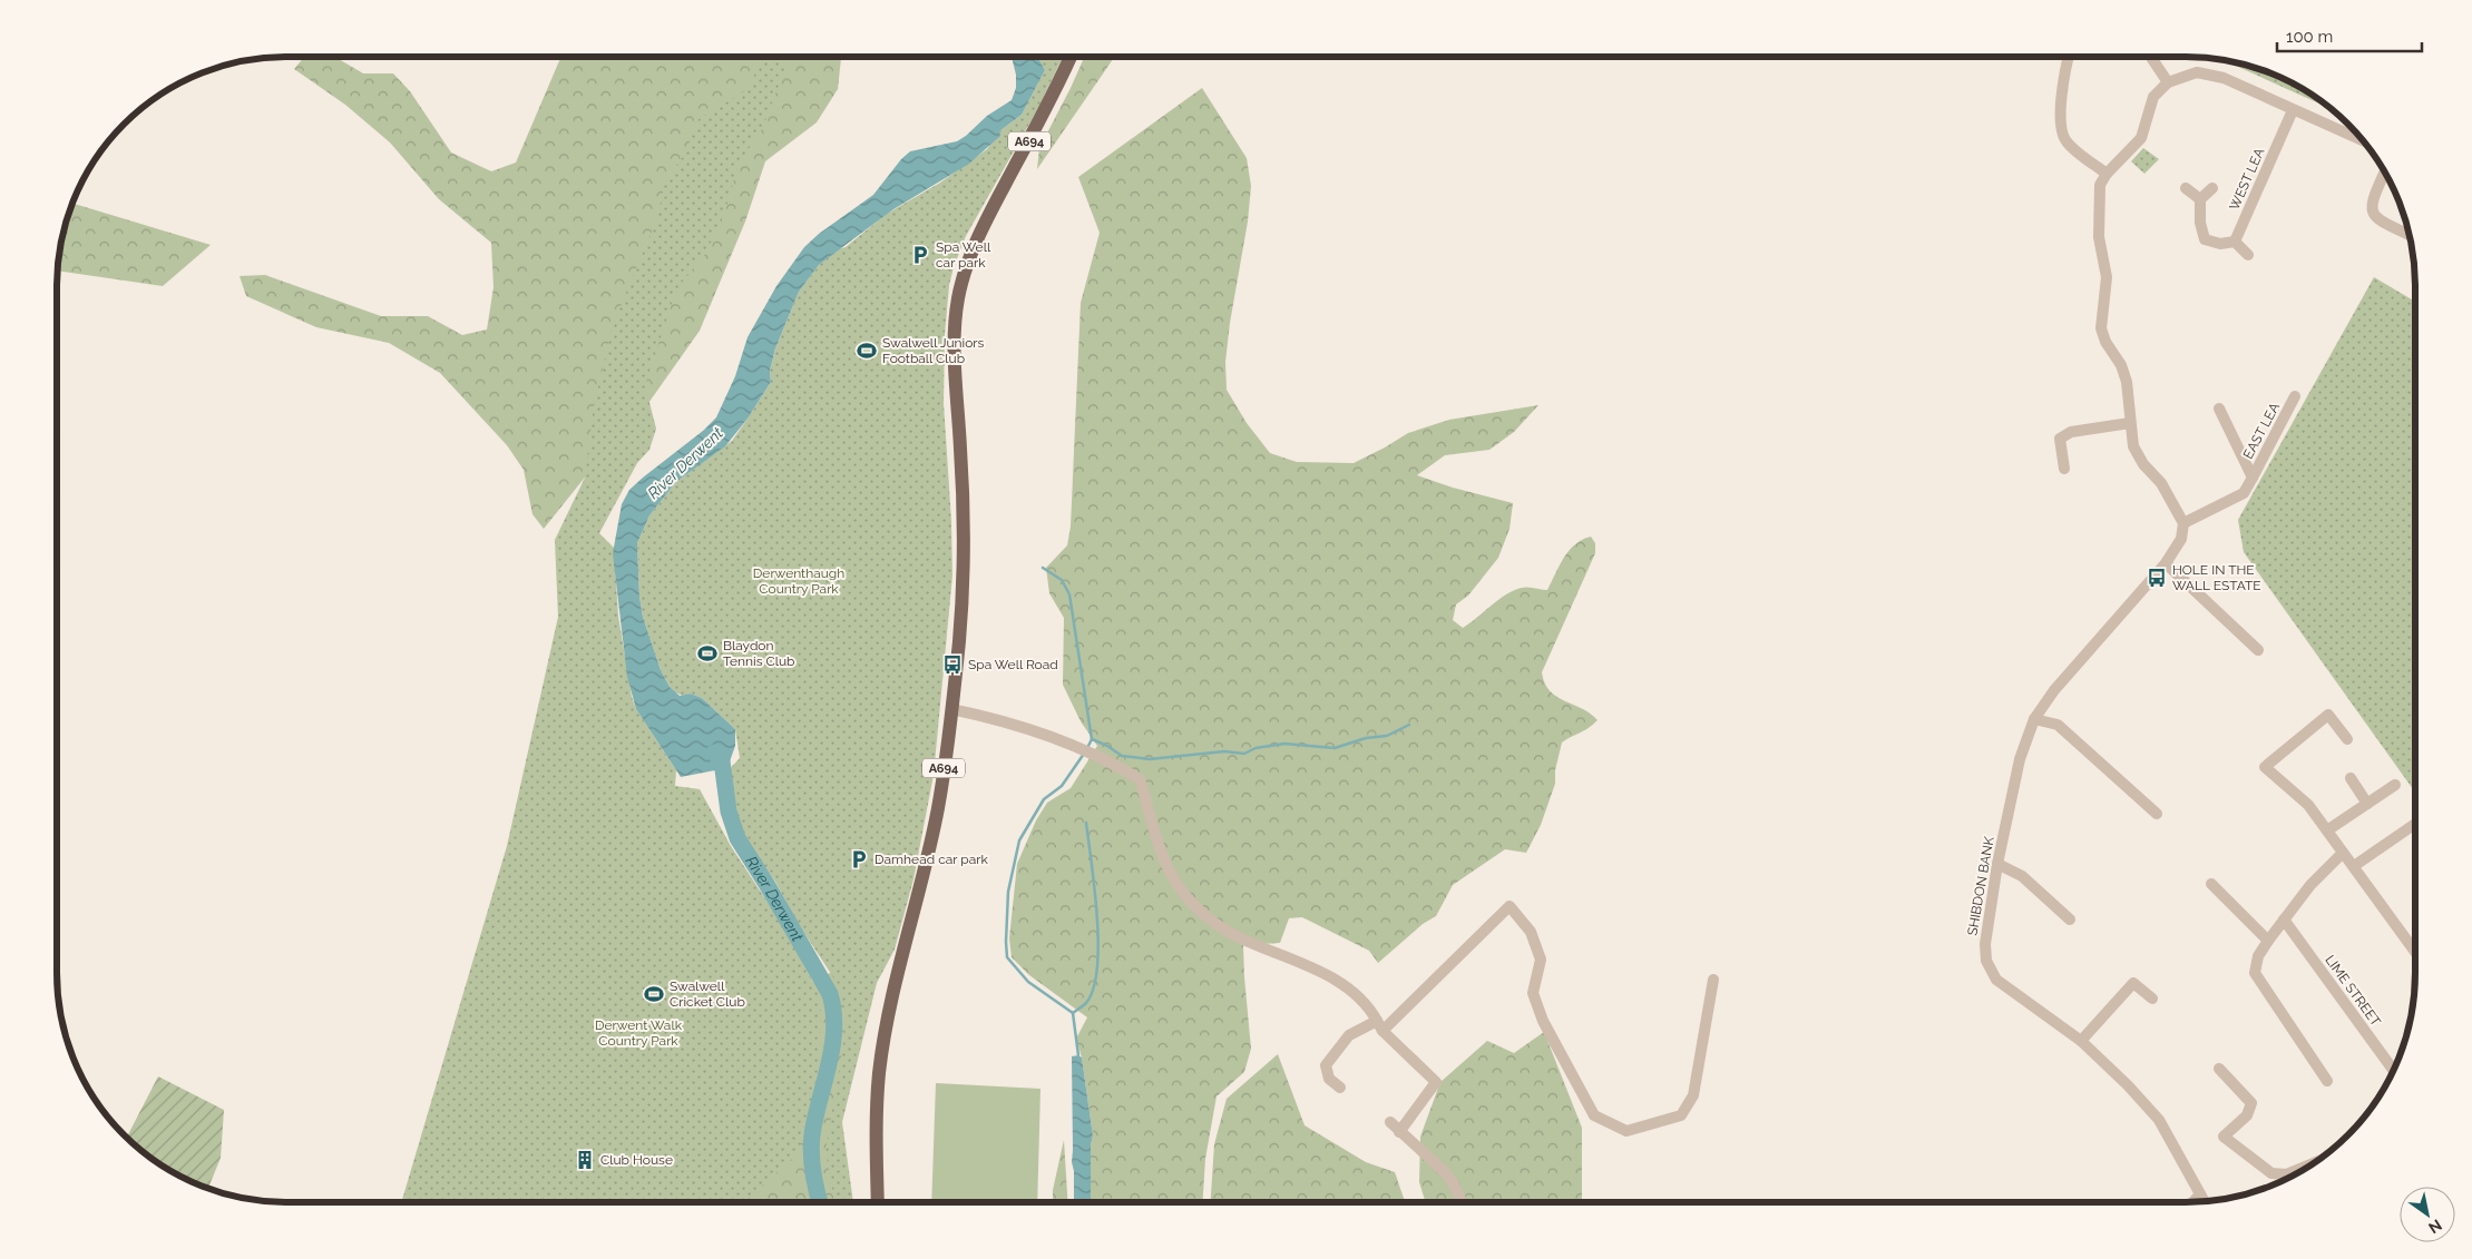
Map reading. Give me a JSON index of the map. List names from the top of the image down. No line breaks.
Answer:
{"streets":{"main road":["A694"],"street":["WEST LEA","EAST LEA","SHIBDON BANK","LIME STREET"]},"crossings":[["EAST LEA","SHIBDON BANK"]],"water":["River Derwent"],"parks":["Derwenthaugh Country Park","Derwent Walk Country Park"],"places":{"parking":["Spa Well car park","Damhead car park"],"sports":["Swalwell Juniors Football Club","Blaydon Tennis Club","Swalwell Cricket Club"],"bus stop":["HOLE IN THE WALL ESTATE","Spa Well Road"],"building":["Club House"]},"scale_bar":"100 m","north":"bottom right"}
